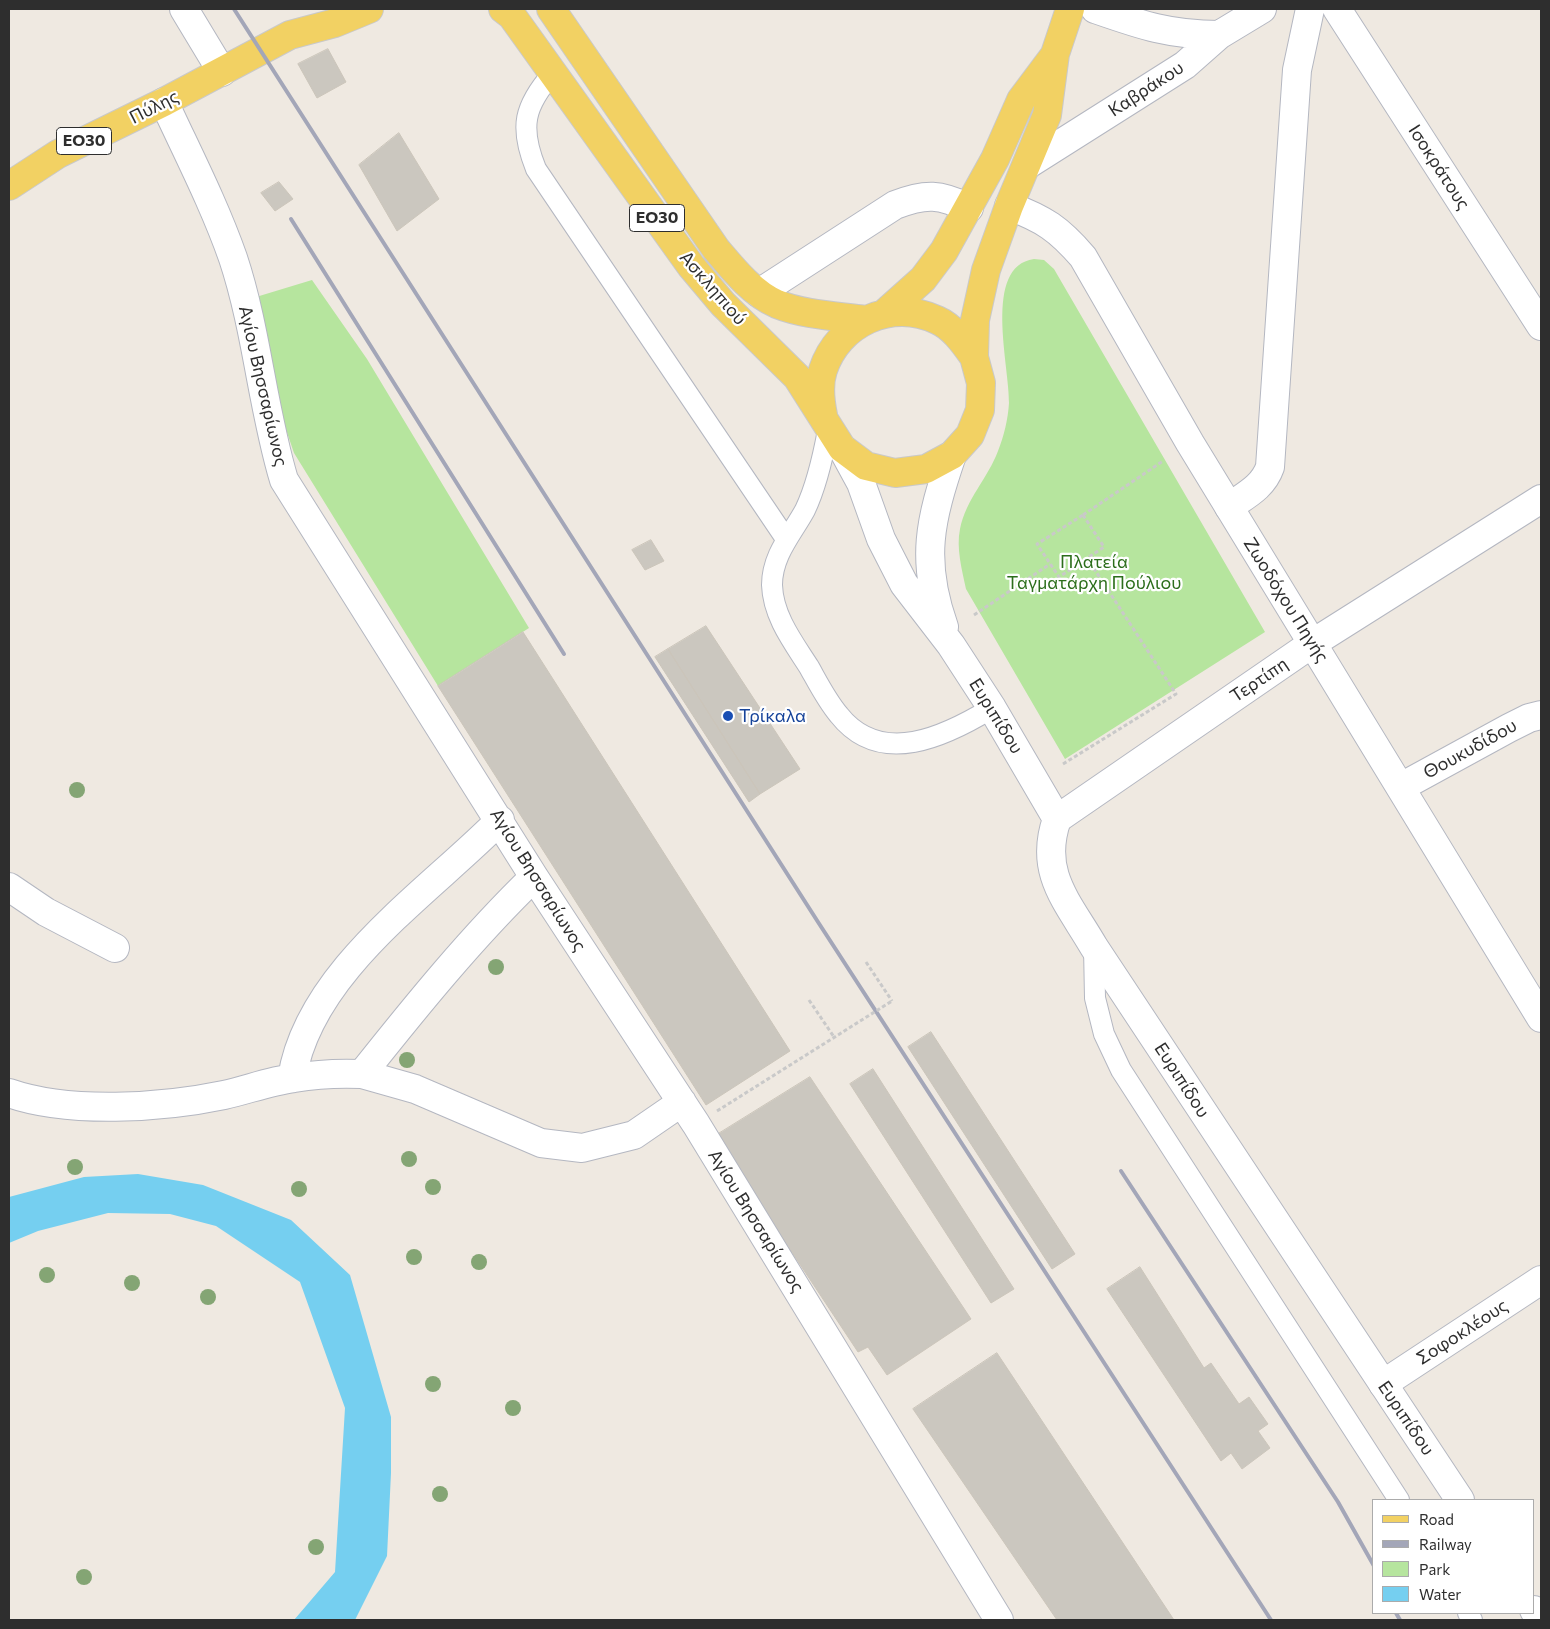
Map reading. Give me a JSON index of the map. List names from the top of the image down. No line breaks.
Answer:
{"streets":{"main road":["Πύλης","ΕΟ30","Ασκληπιού"],"street":["Καβράκου","Ισοκράτους","Αγίου Βησσαρίωνος","Ζωοδόχου Πηγής","Τερτίπη","Ευριπίδου","Θουκυδίδου","Σοφοκλέους"]},"crossings":[["Καβράκου","Ασκληπιού"],["Πύλης","ΕΟ30"],["Πύλης","Αγίου Βησσαρίωνος"],["Ασκληπιού","Ζωοδόχου Πηγής"],["Ασκληπιού","Ευριπίδου"],["Ζωοδόχου Πηγής","Τερτίπη"],["Ζωοδόχου Πηγής","Θουκυδίδου"],["Τερτίπη","Ευριπίδου"],["Ευριπίδου","Σοφοκλέους"]],"parks":["Πλατεία Ταγματάρχη Πούλιου"],"places":["Τρίκαλα"],"legend":["Road","Railway","Park","Water"]}
